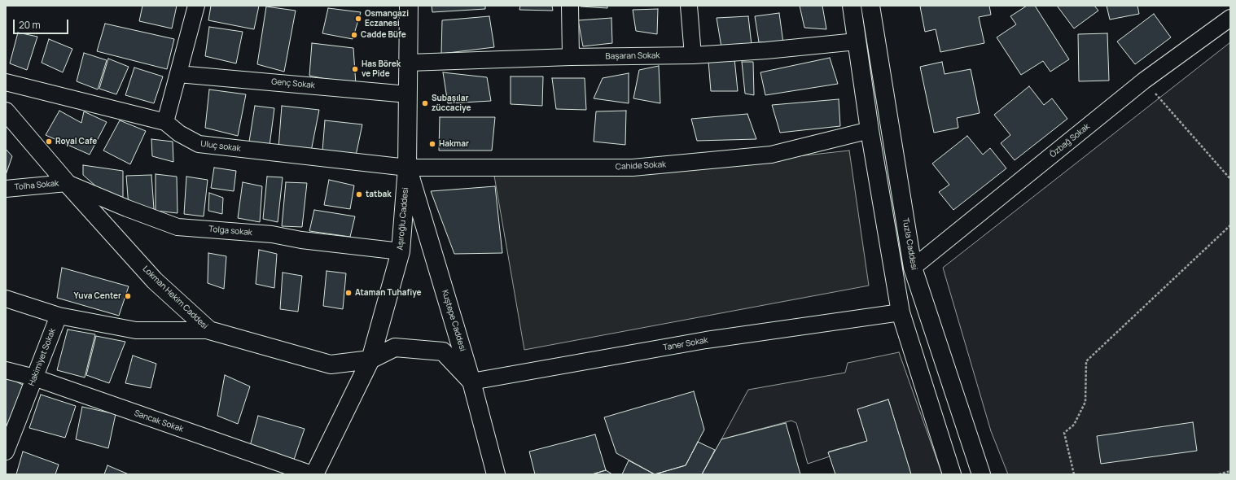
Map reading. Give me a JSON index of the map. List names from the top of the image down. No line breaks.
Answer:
{"streets":{"street":["Başaran Sokak","Genç Sokak","Özbağ Sokak","Uluç sokak","Cahide Sokak","Tolha Sokak","Aşıroğlu Caddesi","Tolga sokak","Tuzla Caddesi","Lokman Hekim Caddesi","Kuştepe Caddesi","Taner Sokak","Hakimiyet Sokak","Sancak Sokak"]},"crossings":[["Başaran Sokak","Aşıroğlu Caddesi"],["Genç Sokak","Aşıroğlu Caddesi"],["Özbağ Sokak","Tuzla Caddesi"],["Uluç sokak","Cahide Sokak"],["Uluç sokak","Aşıroğlu Caddesi"],["Uluç sokak","Kuştepe Caddesi"],["Cahide Sokak","Aşıroğlu Caddesi"],["Cahide Sokak","Kuştepe Caddesi"],["Tolha Sokak","Tolga sokak"],["Tolha Sokak","Lokman Hekim Caddesi"],["Aşıroğlu Caddesi","Tolga sokak"],["Aşıroğlu Caddesi","Lokman Hekim Caddesi"],["Aşıroğlu Caddesi","Kuştepe Caddesi"],["Tolga sokak","Lokman Hekim Caddesi"],["Lokman Hekim Caddesi","Kuştepe Caddesi"],["Lokman Hekim Caddesi","Taner Sokak"],["Kuştepe Caddesi","Taner Sokak"],["Hakimiyet Sokak","Sancak Sokak"]],"places":["Osmangazi Eczanesi","Cadde Büfe","Has Börek ve Pide","Subaşılar züccaciye","Royal Cafe","Hakmar","tatbak","Ataman Tuhafiye","Yuva Center"],"scale_bar":"20 m"}
